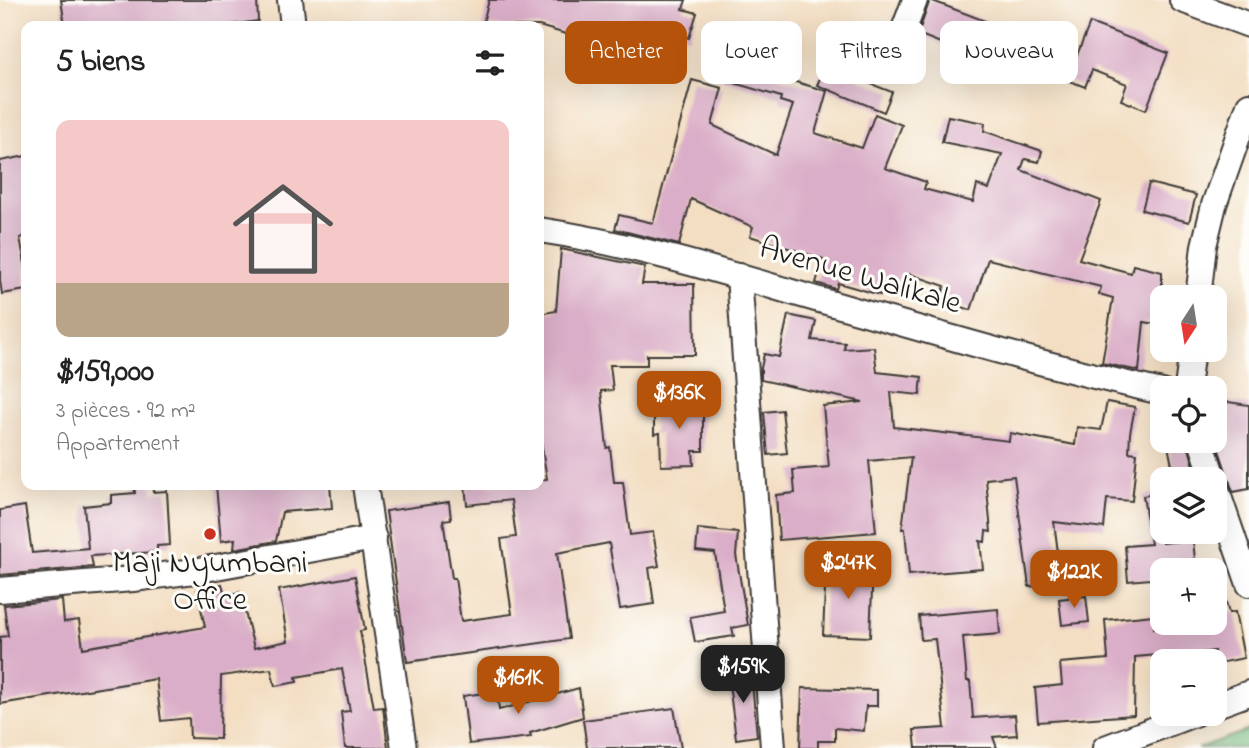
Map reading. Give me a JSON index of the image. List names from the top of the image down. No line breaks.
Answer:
{"streets":{"street":["Avenue Walikale"]},"places":["Maji Nyumbani Office"],"north":"bottom","page":{"chip":["Acheter","Louer","Filtres","Nouveau"],"heading":"5 biens","list":[{"name":"$159,000","note":"3 pièces · 92 m² · Appartement"}],"map_buttons":["+","−"],"price":["$136K","$247K","$122K","$159K","$161K"]}}
